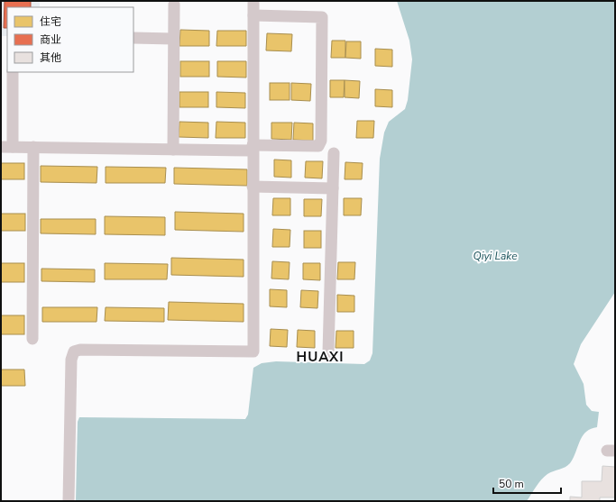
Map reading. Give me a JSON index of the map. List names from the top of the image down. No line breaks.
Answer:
{"districts":["HUAXI"],"water":["Qiyi Lake"],"legend":["住宅","商业","其他"],"scale_bar":"50 m"}
